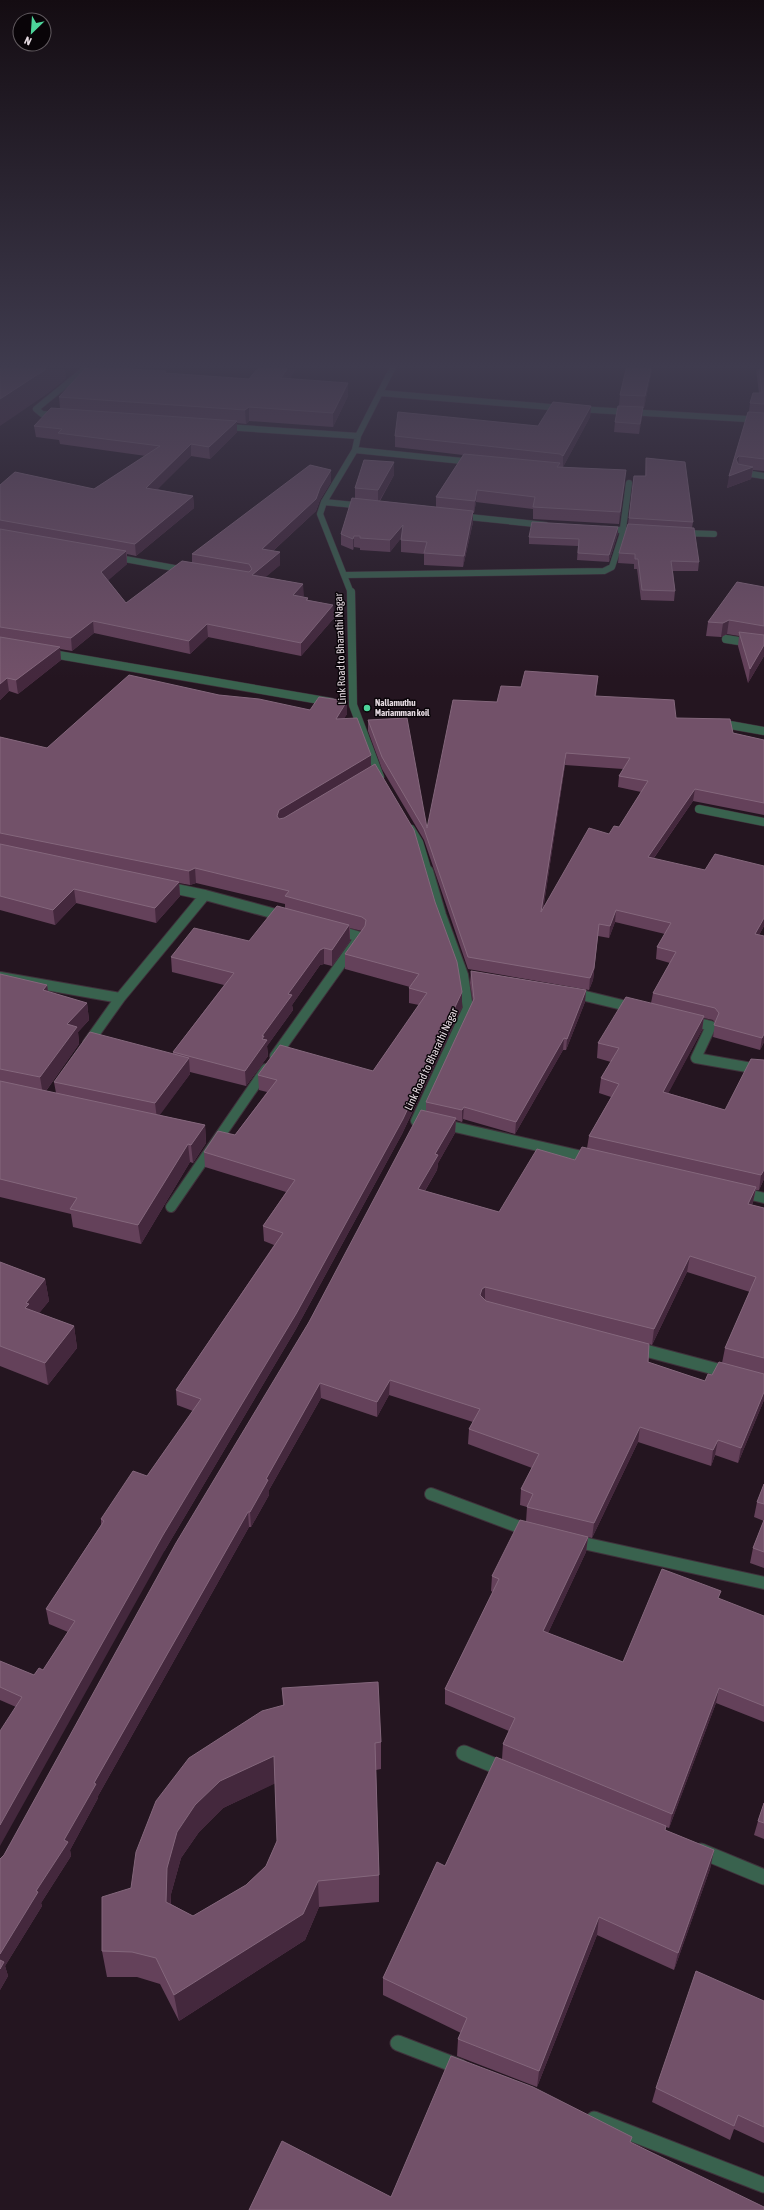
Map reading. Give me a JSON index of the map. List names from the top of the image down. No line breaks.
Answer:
{"streets":{"street":["Link Road to Bharathi Nagar"]},"places":["Nallamuthu Mariamman koil"],"north":"bottom left"}
